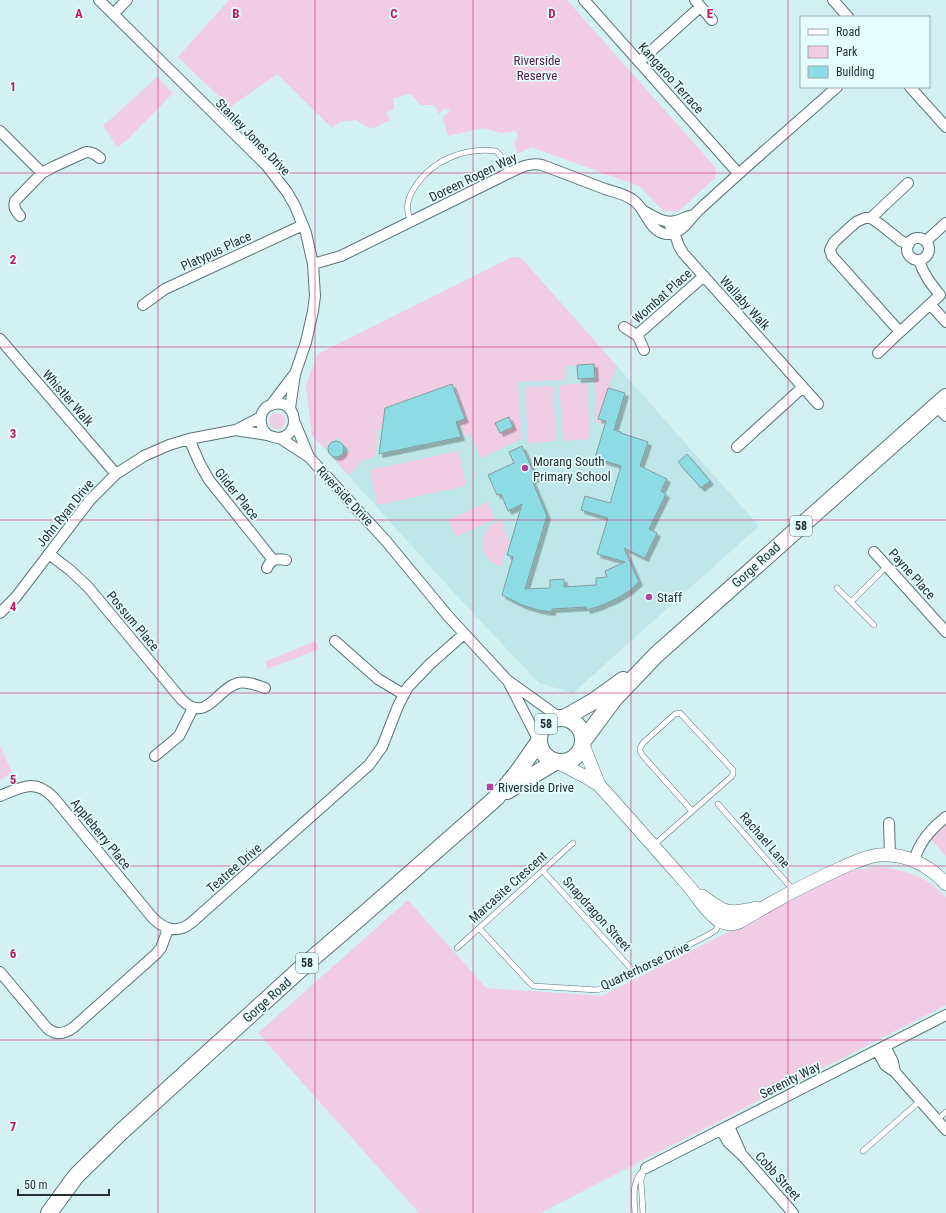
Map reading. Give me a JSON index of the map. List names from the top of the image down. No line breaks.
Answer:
{"streets":{"main road":["58","Gorge Road"],"street":["Kangaroo Terrace","Stanley Jones Drive","Doreen Rogen Way","Platypus Place","Wombat Place","Wallaby Walk","Whistler Walk","Glider Place","Riverside Drive","John Ryan Drive","Payne Place","Possum Place","Appleberry Place","Teatree Drive","Serenity Way","Cobb Street"],"lane":["Rachael Lane","Marcasite Crescent","Snapdragon Street","Quarterhorse Drive"]},"crossings":[["Stanley Jones Drive","Doreen Rogen Way"],["Stanley Jones Drive","Platypus Place"],["Stanley Jones Drive","Riverside Drive"],["Stanley Jones Drive","John Ryan Drive"],["Doreen Rogen Way","Wallaby Walk"],["Wombat Place","Wallaby Walk"],["Whistler Walk","John Ryan Drive"],["Glider Place","John Ryan Drive"],["Riverside Drive","John Ryan Drive"],["Riverside Drive","58"],["Riverside Drive","Gorge Road"],["Riverside Drive","Teatree Drive"],["John Ryan Drive","Possum Place"],["58","Gorge Road"],["Appleberry Place","Teatree Drive"],["Marcasite Crescent","Snapdragon Street"],["Marcasite Crescent","Quarterhorse Drive"],["Snapdragon Street","Quarterhorse Drive"],["Serenity Way","Cobb Street"]],"parks":["Riverside Reserve"],"places":{"other":["Morang South Primary School","Staff"],"transit":["Riverside Drive"]},"legend":["Road","Park","Building"],"scale_bar":"50 m","grid":{"columns":["A","B","C","D","E"],"rows":["1","2","3","4","5","6","7"]}}
